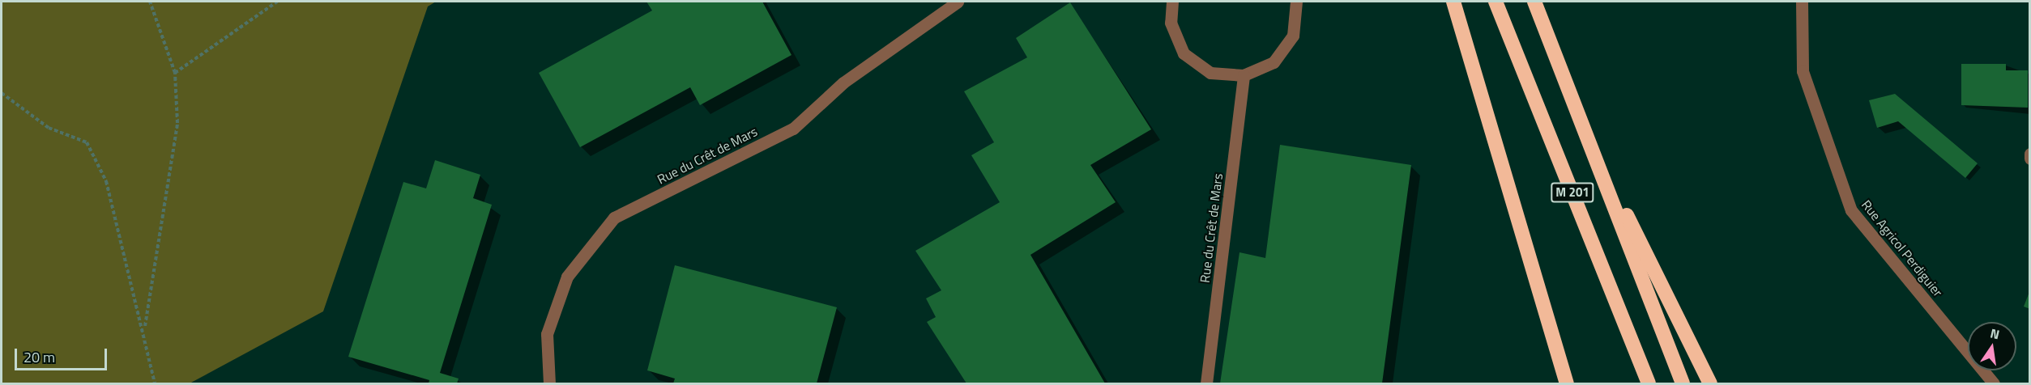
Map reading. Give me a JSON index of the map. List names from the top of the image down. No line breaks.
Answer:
{"streets":{"highway":["M 201"],"street":["Rue du Crêt de Mars","Rue Agricol Perdiguier"]},"scale_bar":"20 m","north":"top"}
